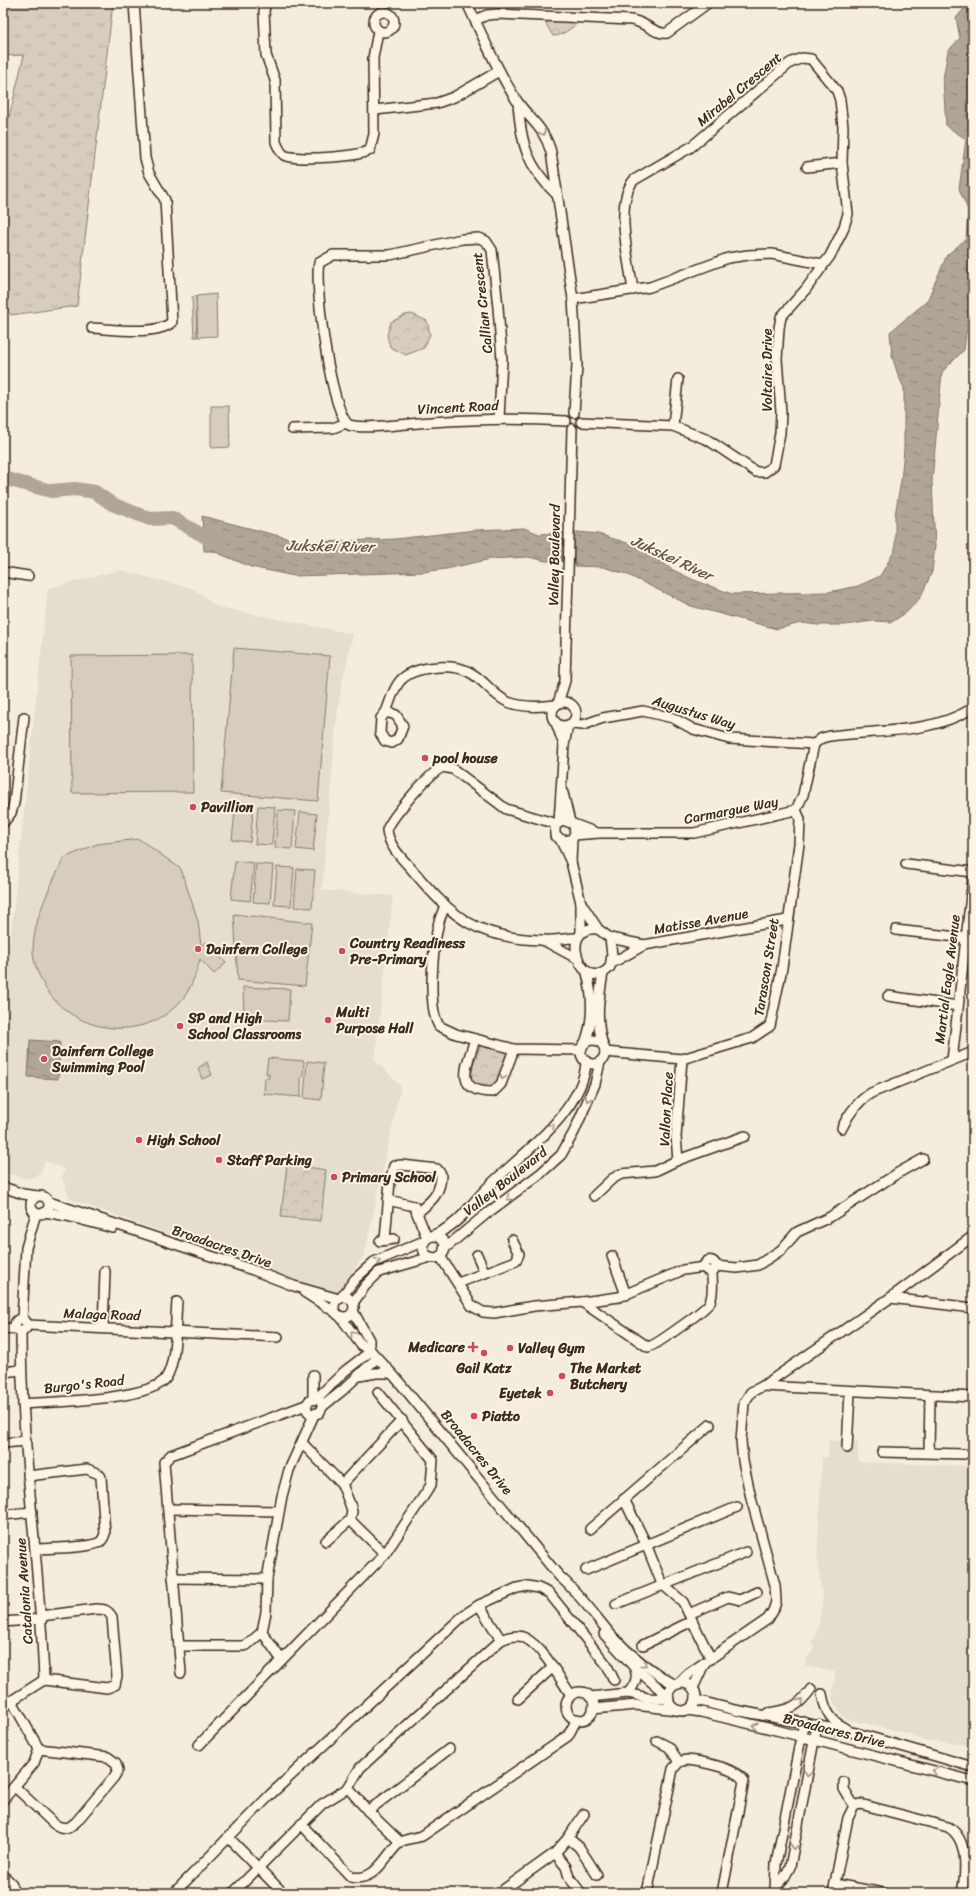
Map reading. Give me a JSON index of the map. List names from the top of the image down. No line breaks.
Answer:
{"streets":{"street":["Mirabel Crescent","Callian Crescent","Voltaire Drive","Vincent Road","Valley Boulevard","Augustus Way","Carmargue Way","Matisse Avenue","Tarascon Street","Martial Eagle Avenue","Vallon Place","Broadacres Drive","Malaga Road","Burgo's Road","Catalonia Avenue"]},"crossings":[["Mirabel Crescent","Voltaire Drive"],["Callian Crescent","Vincent Road"],["Voltaire Drive","Vincent Road"],["Voltaire Drive","Valley Boulevard"],["Vincent Road","Valley Boulevard"],["Valley Boulevard","Augustus Way"],["Valley Boulevard","Tarascon Street"],["Valley Boulevard","Broadacres Drive"],["Carmargue Way","Tarascon Street"],["Matisse Avenue","Tarascon Street"],["Tarascon Street","Vallon Place"],["Broadacres Drive","Catalonia Avenue"],["Malaga Road","Burgo's Road"],["Malaga Road","Catalonia Avenue"],["Burgo's Road","Catalonia Avenue"]],"water":["Jukskei River"],"places":{"other":["pool house","Pavillion","Dainfern College","Country Readiness Pre-Primary","Multi Purpose Hall","SP and High School Classrooms","Dainfern College Swimming Pool","High School","Staff Parking","Primary School","Valley Gym","Gail Katz","The Market Butchery","Eyetek","Piatto"],"health":["Medicare"]}}
